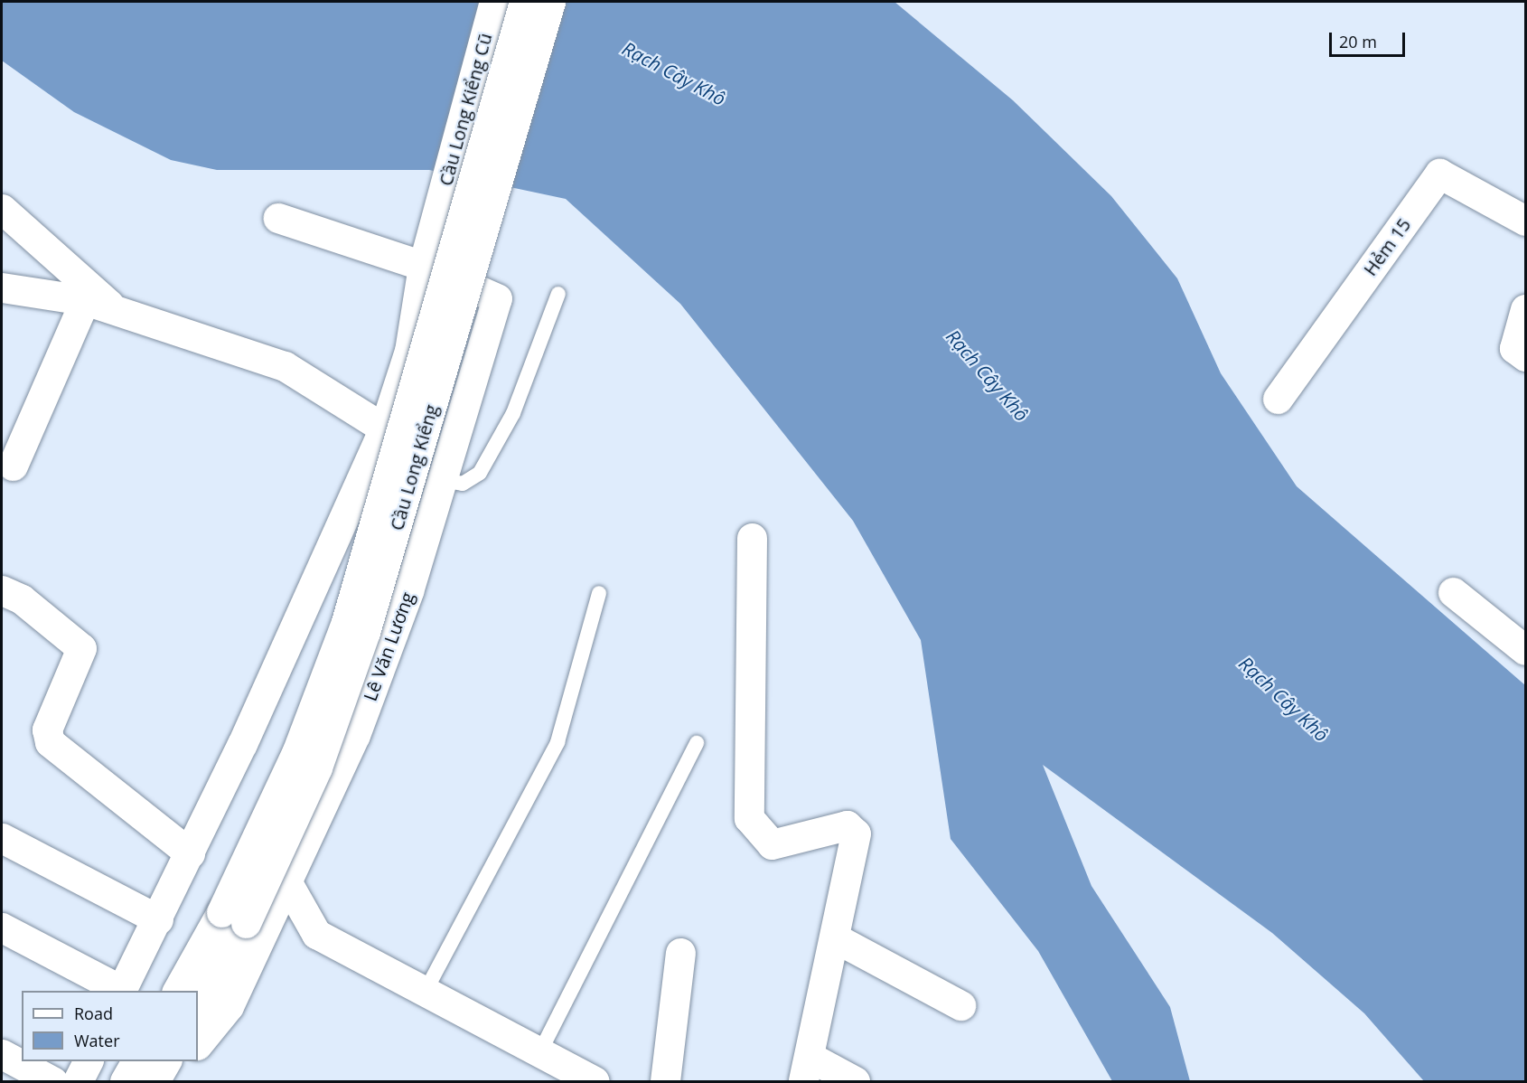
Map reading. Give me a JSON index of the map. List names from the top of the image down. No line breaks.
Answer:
{"streets":{"street":["Cầu Long Kiểng Cũ","Hẻm 15","Cầu Long Kiểng","Lê Văn Lương"]},"crossings":[["Cầu Long Kiểng Cũ","Lê Văn Lương"]],"water":["Rạch Cây Khô"],"legend":["Road","Water"],"scale_bar":"20 m"}
